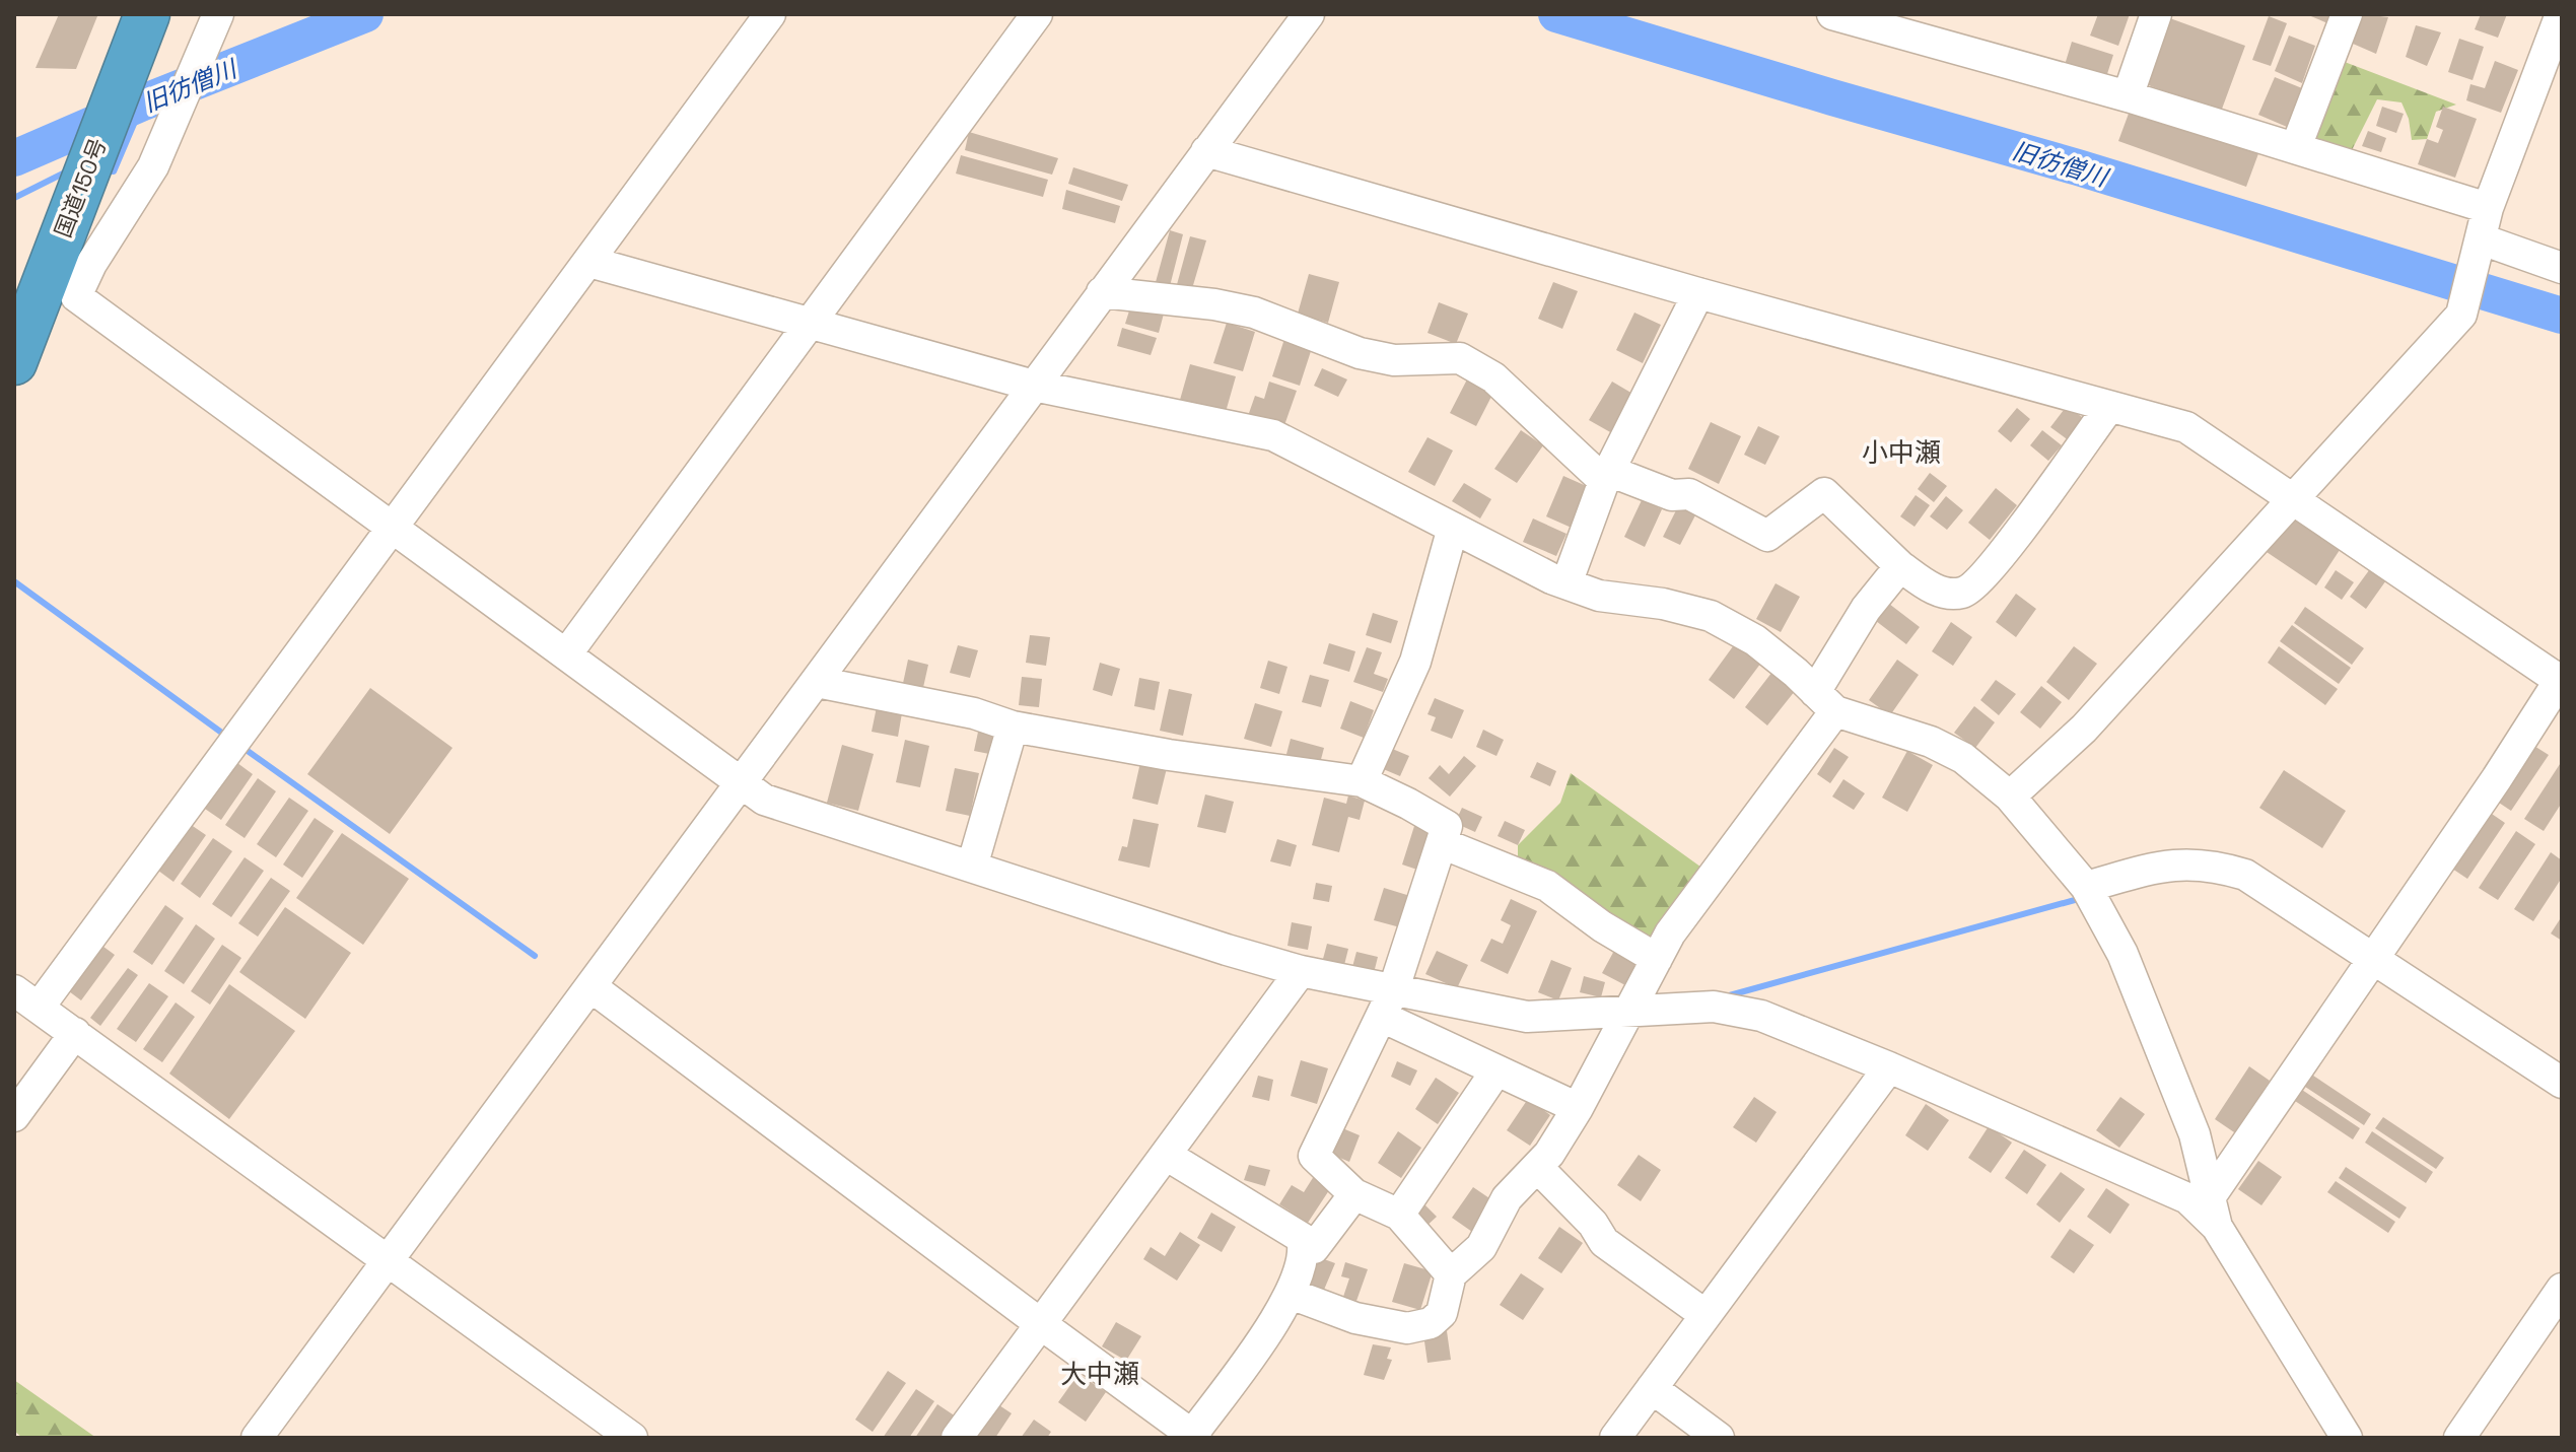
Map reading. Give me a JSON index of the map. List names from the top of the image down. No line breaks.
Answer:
{"streets":{"highway":["国道150号"]},"districts":["小中瀬","大中瀬"],"water":["旧彷僧川"]}
